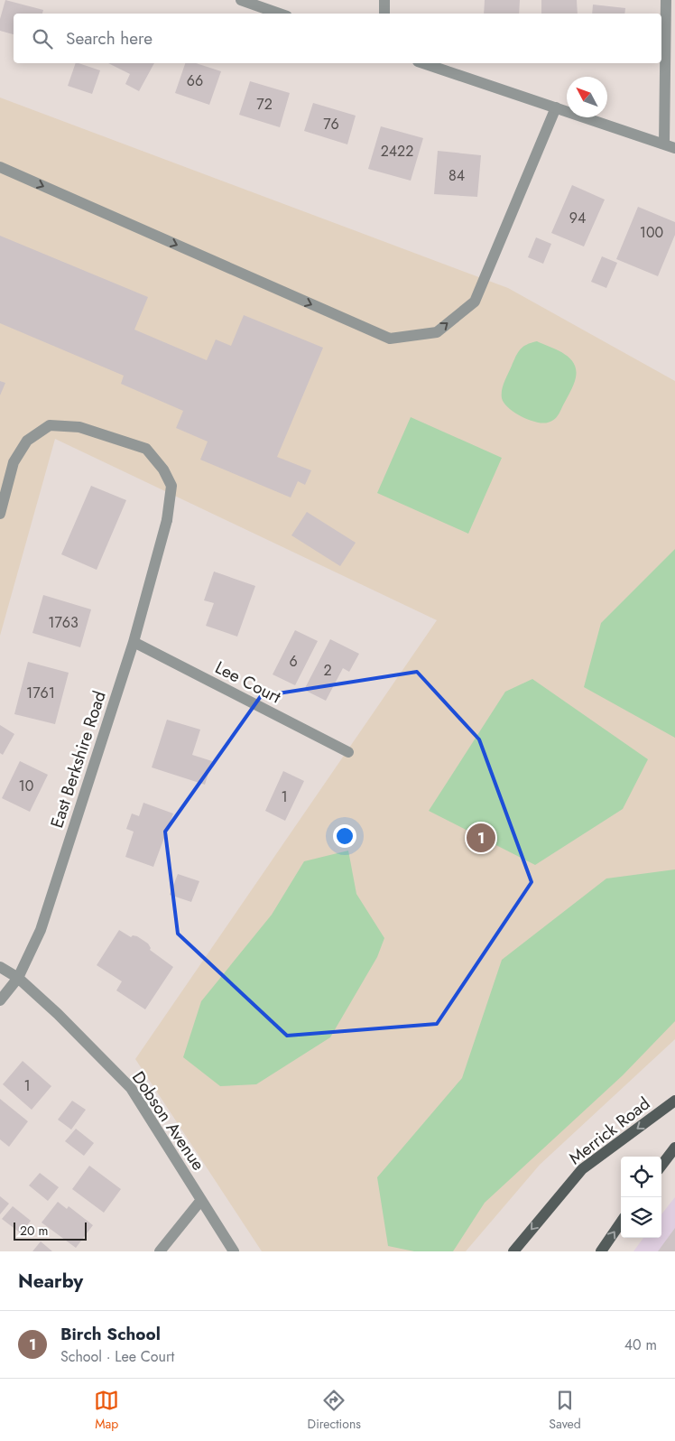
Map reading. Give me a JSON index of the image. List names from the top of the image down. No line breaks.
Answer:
{"streets":{"main road":["Merrick Road"],"street":["Lee Court","East Berkshire Road","Dobson Avenue"]},"crossings":[["Lee Court","East Berkshire Road"],["East Berkshire Road","Dobson Avenue"]],"one_way":["Merrick Road"],"house_numbers":["66","72","76","2422","84","94","100","1763","6","2","1761","10","1","1"],"scale_bar":"20 m","north":"top left","page":{"search":"Search here","pins":"1","scale":"20 m","heading":"Nearby","list":[{"mark":"1","name":"Birch School","note":"School · Lee Court","value":"40 m"}],"nav":["Map","Directions","Saved"]}}
